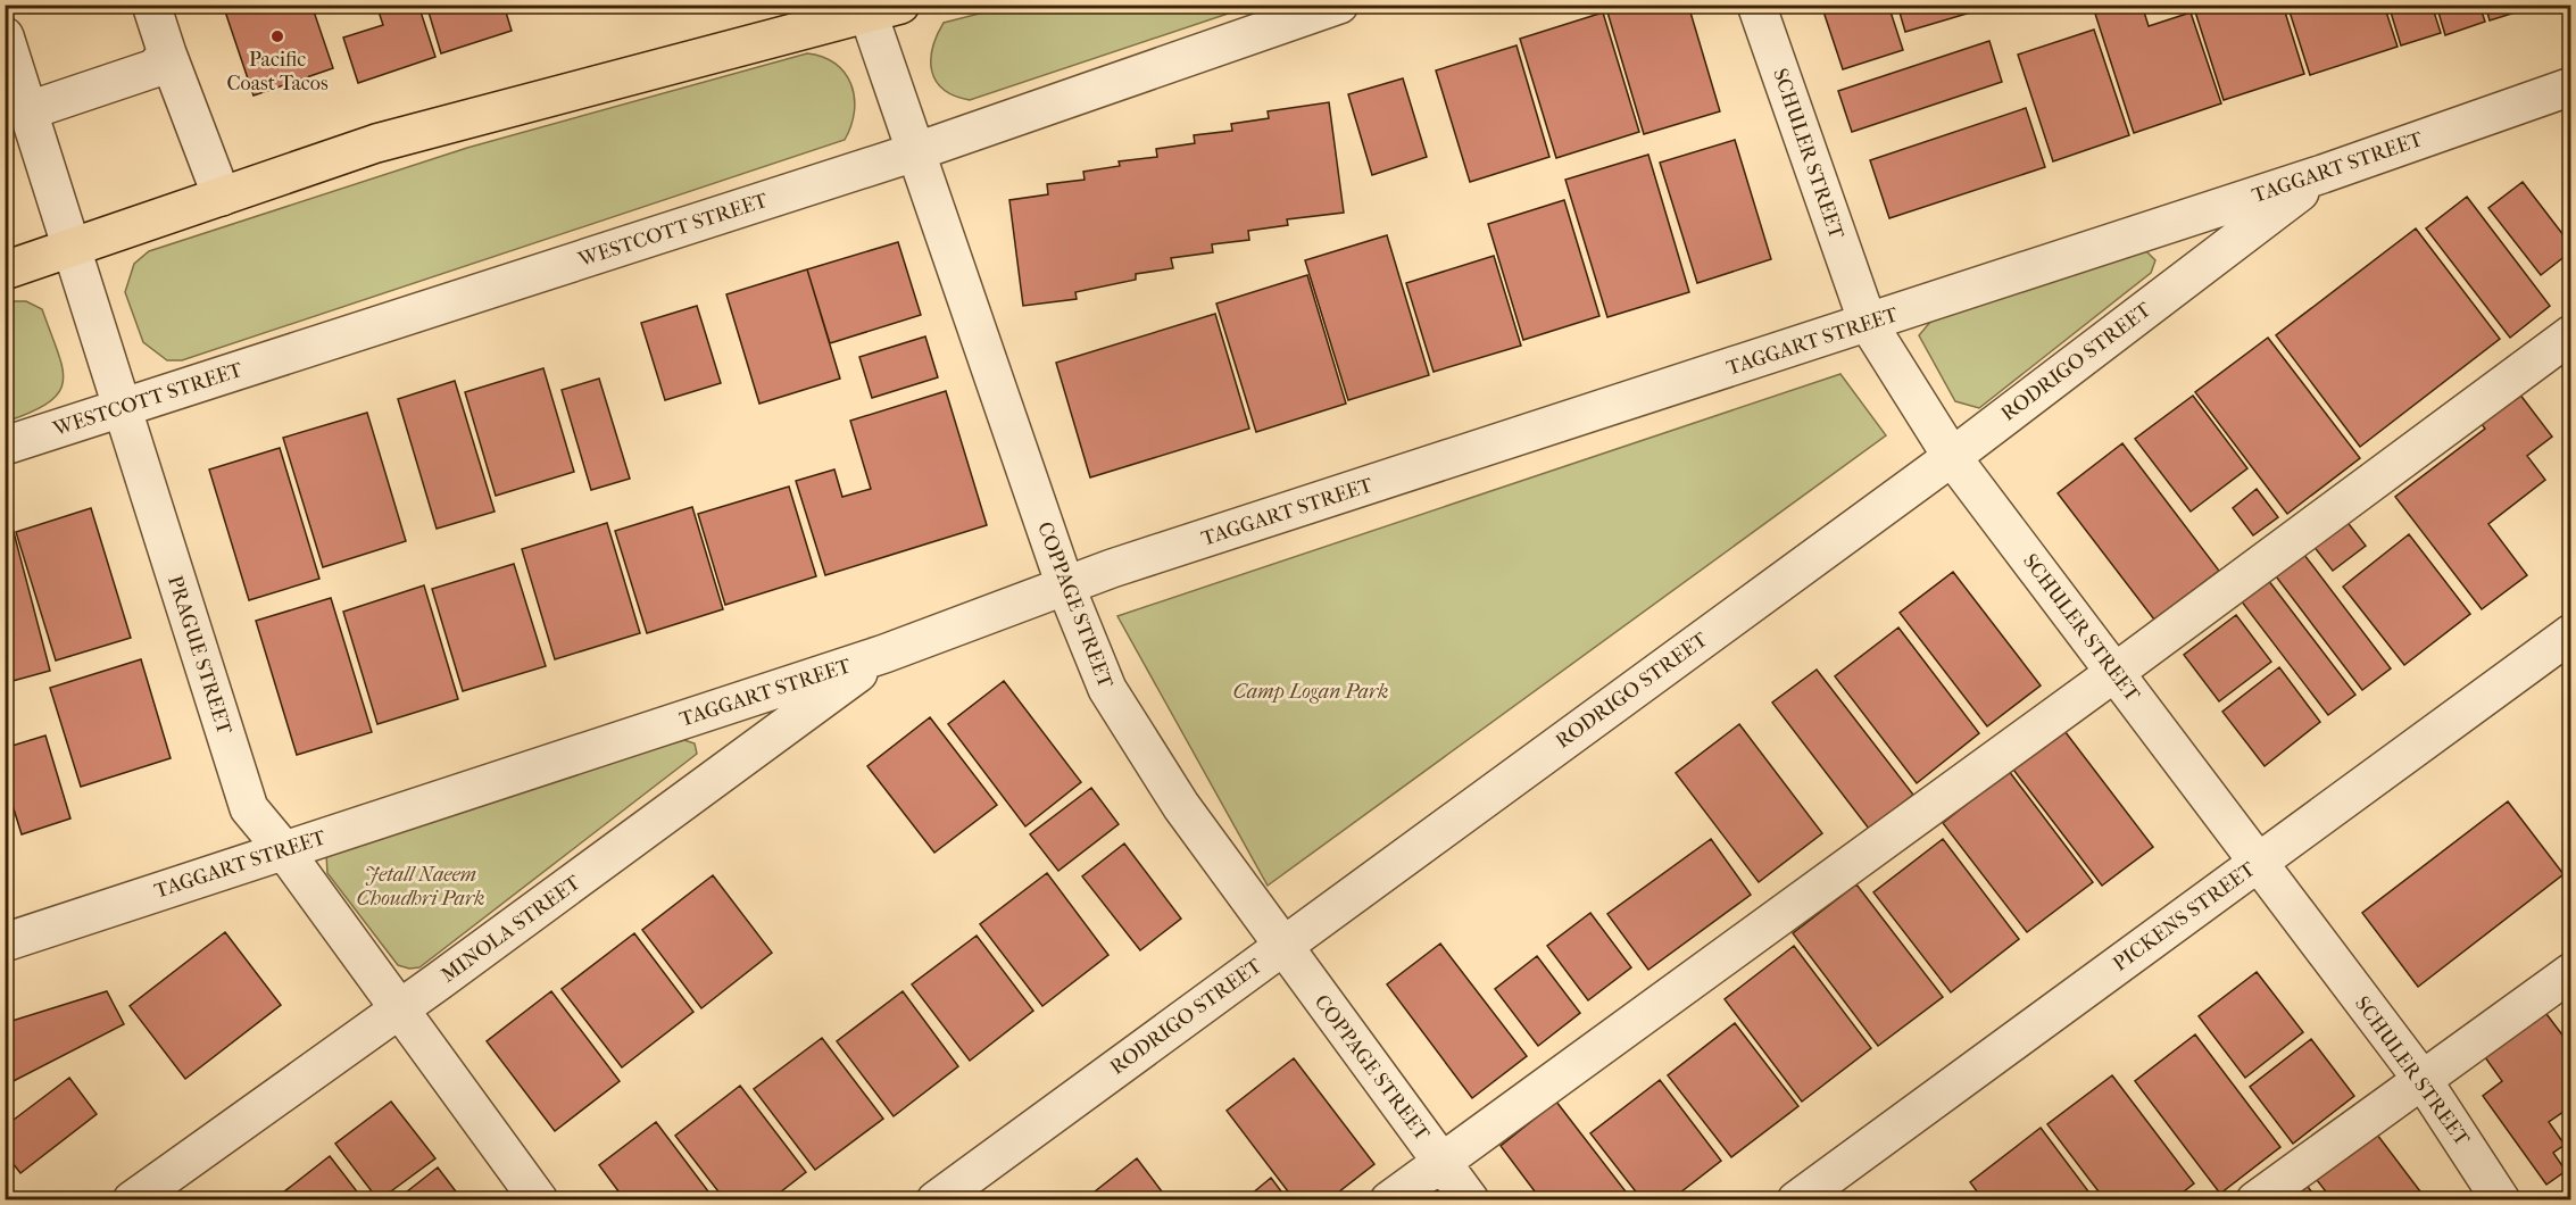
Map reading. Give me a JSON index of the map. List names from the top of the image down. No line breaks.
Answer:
{"streets":{"street":["SCHULER STREET","TAGGART STREET","WESTCOTT STREET","RODRIGO STREET","COPPAGE STREET","PRAGUE STREET","PICKENS STREET","MINOLA STREET"]},"crossings":[["SCHULER STREET","TAGGART STREET"],["SCHULER STREET","RODRIGO STREET"],["SCHULER STREET","PICKENS STREET"],["TAGGART STREET","RODRIGO STREET"],["TAGGART STREET","COPPAGE STREET"],["TAGGART STREET","PRAGUE STREET"],["TAGGART STREET","MINOLA STREET"],["WESTCOTT STREET","COPPAGE STREET"],["WESTCOTT STREET","PRAGUE STREET"],["RODRIGO STREET","COPPAGE STREET"],["PRAGUE STREET","MINOLA STREET"]],"parks":["Camp Logan Park","Jetall Naeem Choudhri Park"],"places":["Pacific Coast Tacos"]}
